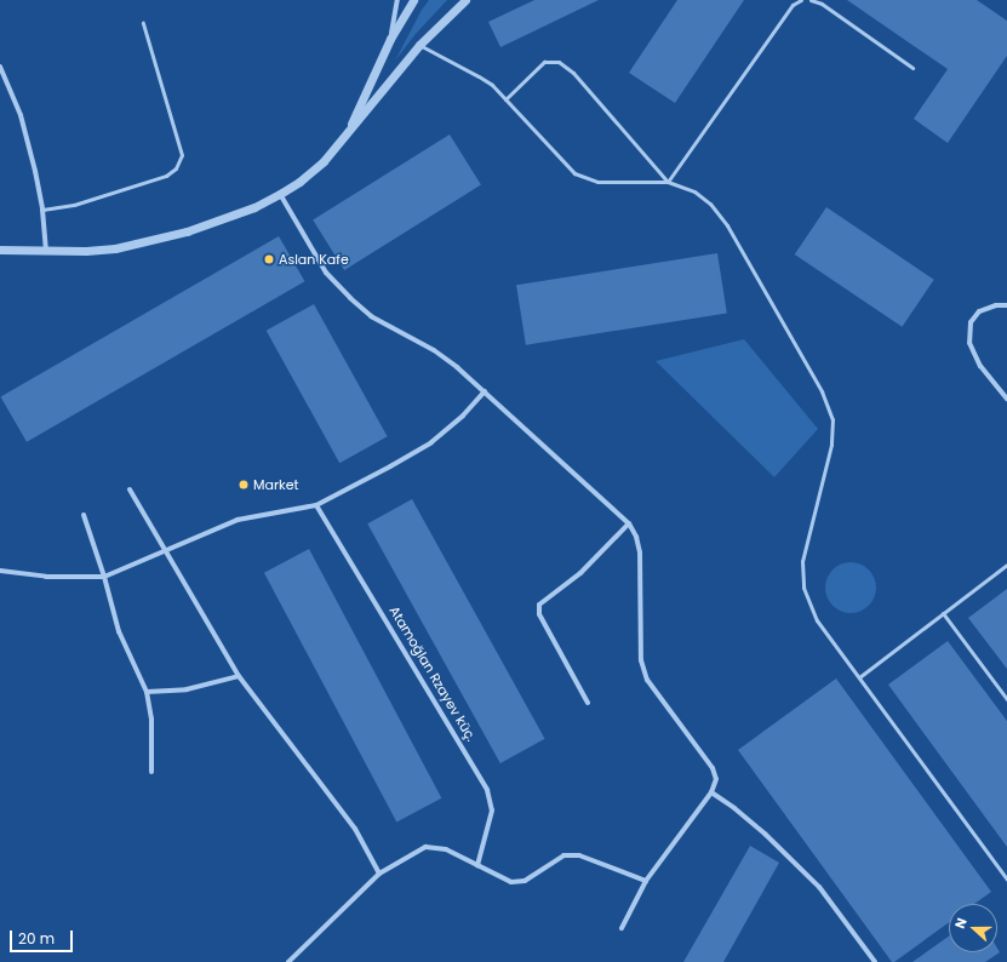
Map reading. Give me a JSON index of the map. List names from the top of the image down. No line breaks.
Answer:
{"streets":{"street":["Atamoğlan Rzayev küç."]},"places":["Aslan Kafe","Market"],"scale_bar":"20 m","north":"left"}
